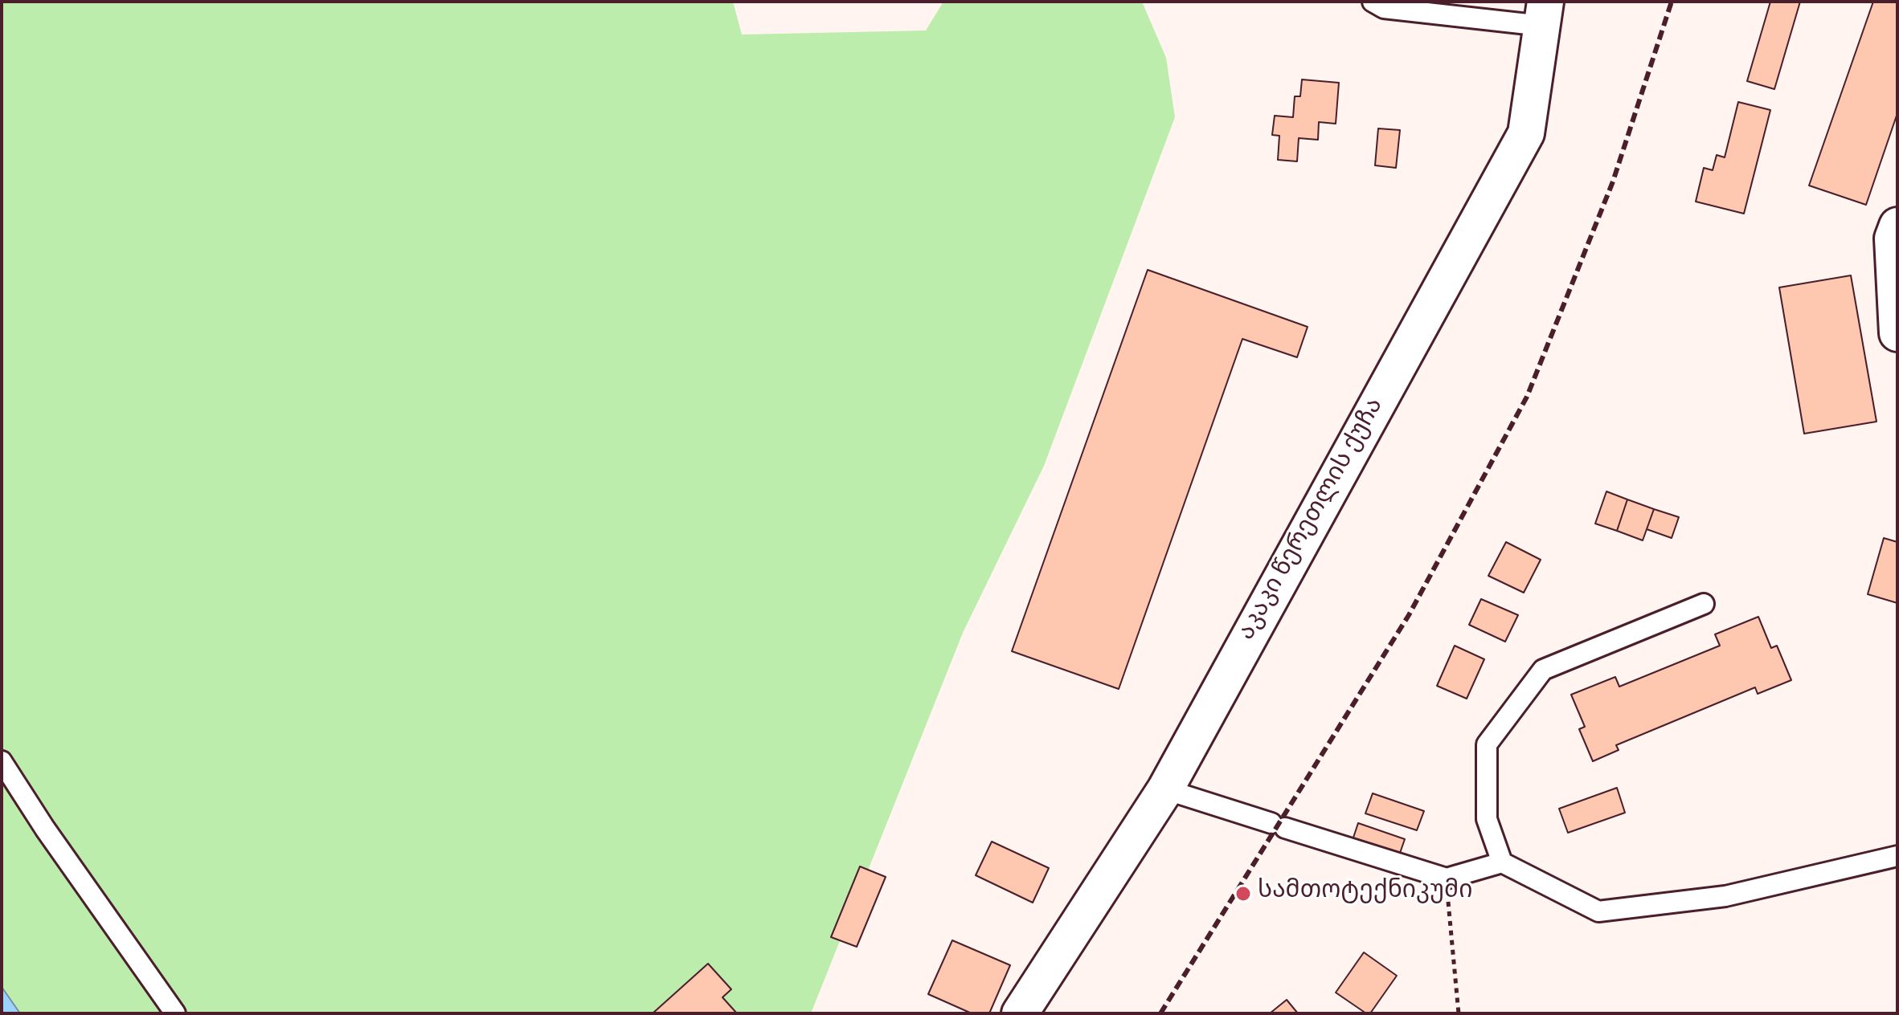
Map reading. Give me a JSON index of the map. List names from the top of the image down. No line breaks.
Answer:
{"streets":{"street":["აკაკი წერეთლის ქუჩა"]},"places":["სამთოტექნიკუმი"]}
